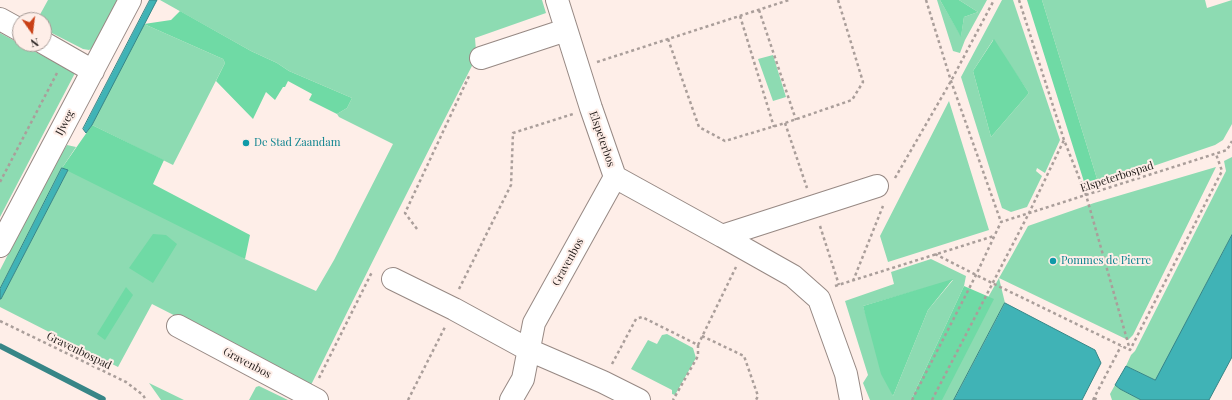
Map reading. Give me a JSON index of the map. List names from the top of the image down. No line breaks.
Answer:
{"streets":{"street":["IJweg","Elspeterbos","Gravenbos"],"path":["Elspeterbospad","Gravenbospad"]},"crossings":[["Elspeterbos","Gravenbos"]],"places":["De Stad Zaandam","Pommes de Pierre"],"north":"bottom"}
